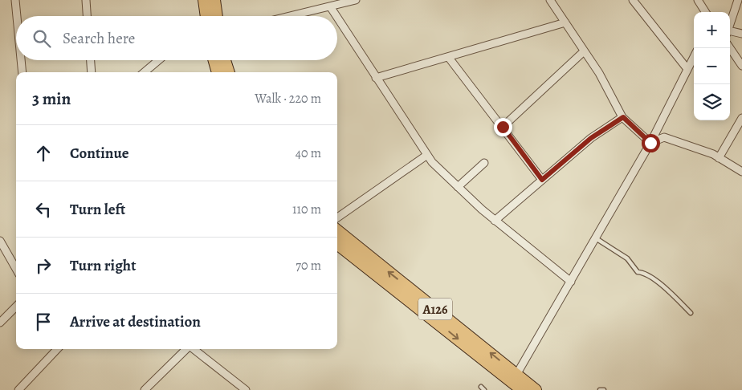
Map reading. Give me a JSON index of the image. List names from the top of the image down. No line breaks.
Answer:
{"streets":{"highway":["A126"]},"page":{"map_buttons":["+","−"],"search":"Search here","heading":["3 min","Walk · 220 m"],"list":[["Continue","40 m"],["Turn left","110 m"],["Turn right","70 m"],"Arrive at destination"]}}
